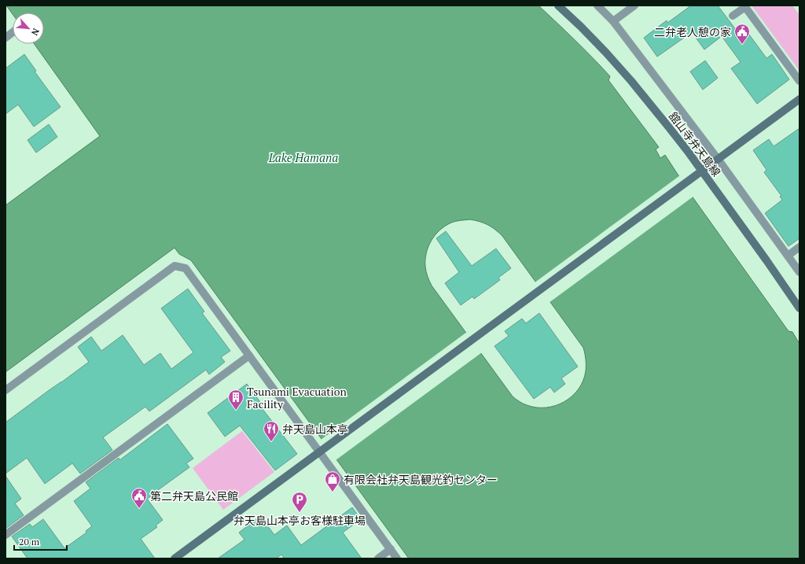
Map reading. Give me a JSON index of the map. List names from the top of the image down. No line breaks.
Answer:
{"streets":{"street":["舘山寺弁天島線"]},"water":["Lake Hamana"],"places":{"public building":["二弁老人憩の家","第二弁天島公民館"],"building":["Tsunami Evacuation Facility"],"restaurant":["弁天島山本亭"],"shop":["有限会社弁天島観光釣センター"],"parking":["弁天島山本亭お客様駐車場"]},"scale_bar":"20 m","north":"bottom right"}
